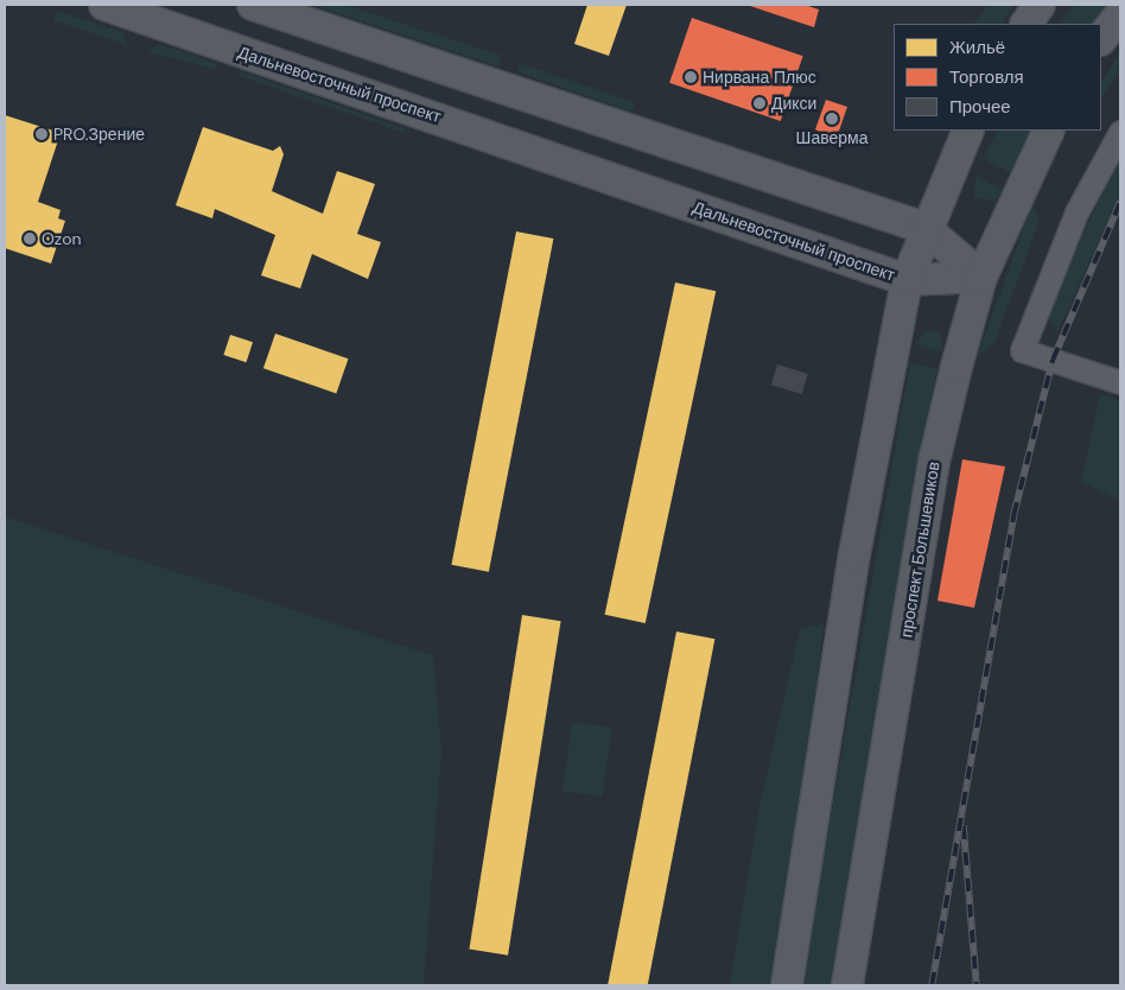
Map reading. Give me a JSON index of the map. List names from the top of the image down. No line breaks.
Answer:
{"streets":{"main road":["Дальневосточный проспект","проспект Большевиков"]},"crossings":[["Дальневосточный проспект","проспект Большевиков"]],"places":["Нирвана Плюс","Дикси","Шаверма","PRO.Зрение","Ozon"],"legend":["Жильё","Торговля","Прочее"]}
